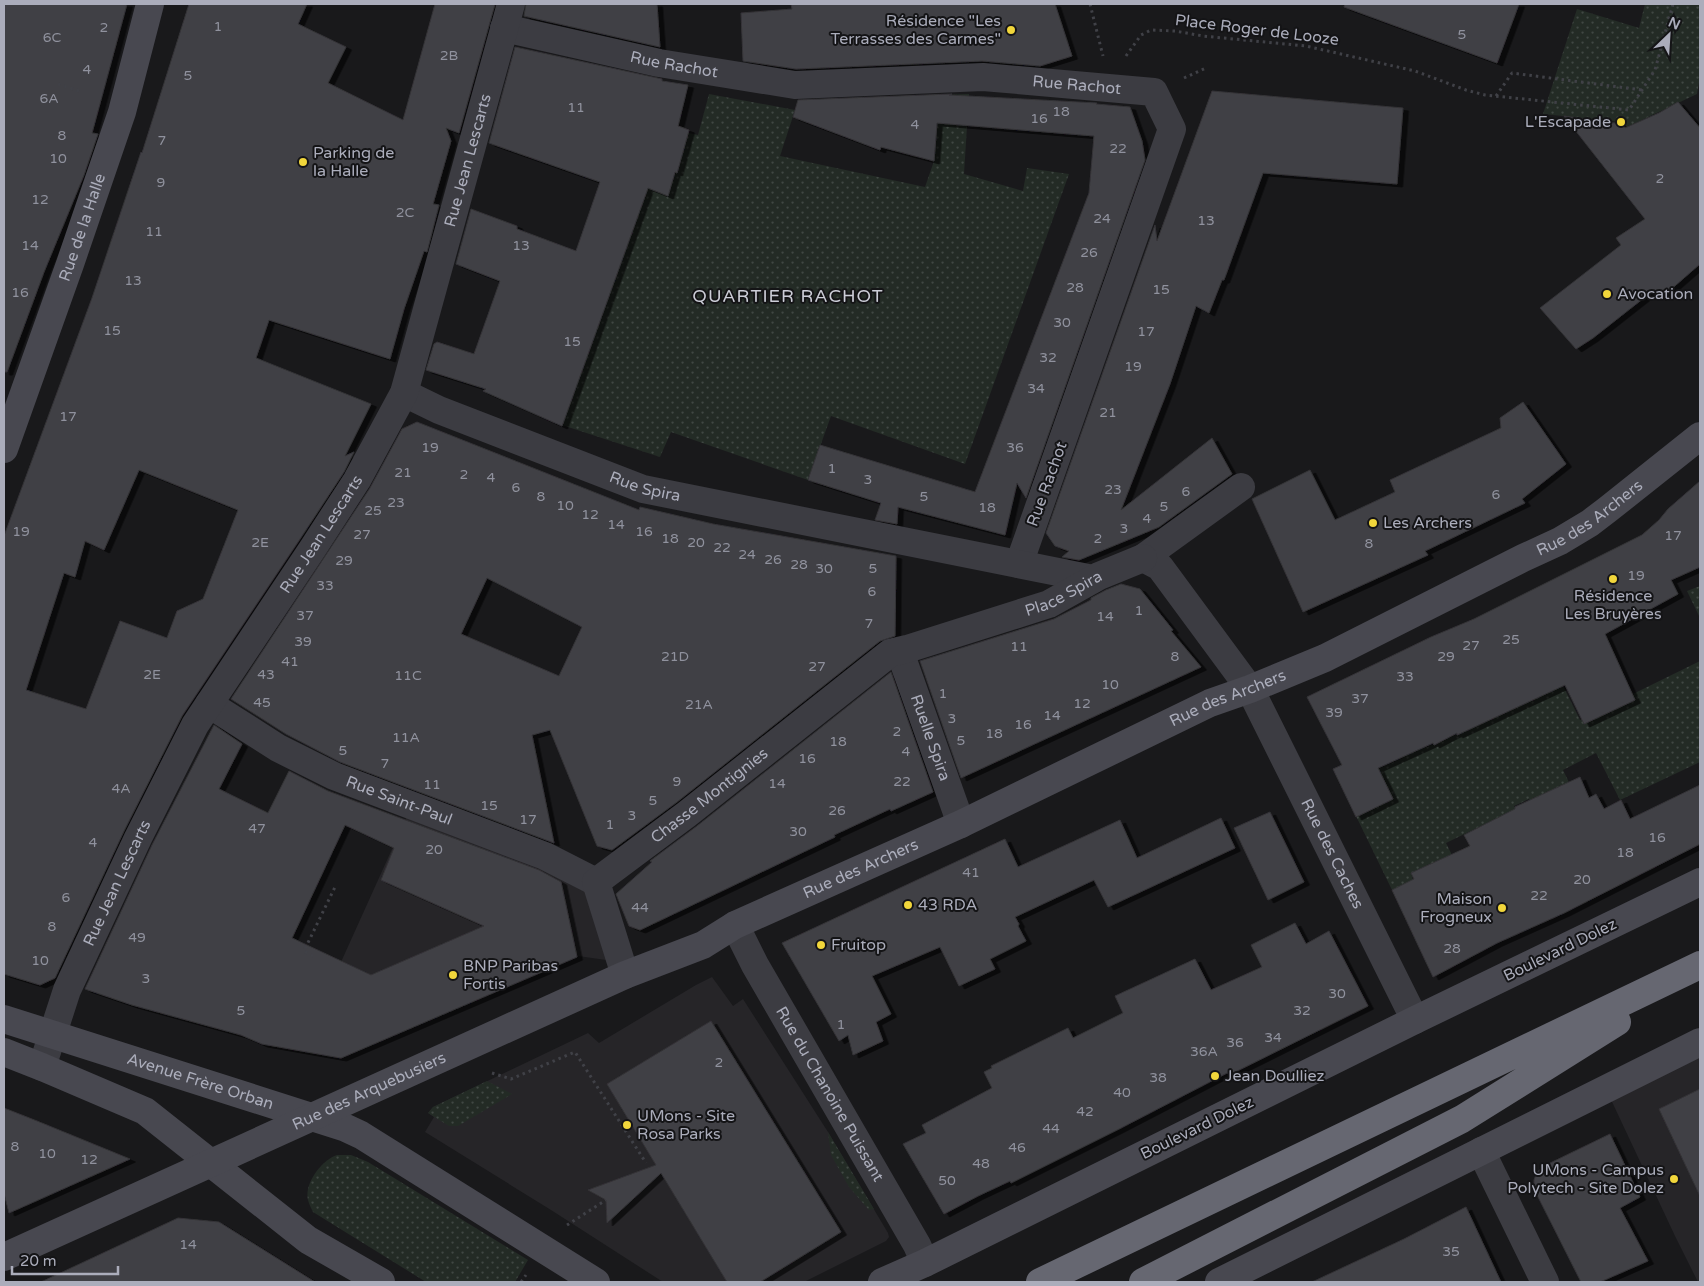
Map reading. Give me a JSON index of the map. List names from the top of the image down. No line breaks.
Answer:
{"streets":{"street":["Rue Rachot","Rue Jean Lescarts","Rue de la Halle","Rue Spira","Rue des Archers","Place Spira","Ruelle Spira","Chasse Montignies","Rue Saint-Paul","Rue des Caches","Boulevard Dolez","Avenue Frère Orban","Rue des Arquebusiers","Rue du Chanoine Puissant"],"path":["Place Roger de Looze"]},"crossings":[["Place Roger de Looze","Rue Rachot"],["Rue Rachot","Rue Jean Lescarts"],["Rue Rachot","Place Spira"],["Rue Jean Lescarts","Rue Spira"],["Rue Jean Lescarts","Rue Saint-Paul"],["Rue Jean Lescarts","Avenue Frère Orban"],["Rue Spira","Place Spira"],["Rue des Archers","Ruelle Spira"],["Rue des Archers","Rue des Caches"],["Rue des Archers","Rue des Arquebusiers"],["Rue des Archers","Rue du Chanoine Puissant"],["Place Spira","Ruelle Spira"],["Place Spira","Chasse Montignies"],["Ruelle Spira","Chasse Montignies"],["Chasse Montignies","Rue Saint-Paul"],["Rue des Caches","Boulevard Dolez"],["Boulevard Dolez","Rue du Chanoine Puissant"],["Avenue Frère Orban","Rue des Arquebusiers"],["Rue des Arquebusiers","Rue du Chanoine Puissant"]],"districts":["QUARTIER RACHOT"],"places":["Résidence \"Les Terrasses des Carmes\"","L'Escapade","Parking de la Halle","Avocation","Les Archers","Résidence Les Bruyères","43 RDA","Maison Frogneux","Fruitop","BNP Paribas Fortis","Jean Doulliez","UMons - Site Rosa Parks","UMons - Campus Polytech - Site Dolez"],"house_numbers":["1","2","5","6C","2B","4","5","6A","11","18","16","4","8","7","22","10","2","9","12","2C","24","13","11","14","13","26","13","28","15","16","30","15","17","15","32","19","34","21","17","19","36","1","21","2","4","3","6","23","6","6","8","5","23","10","5","18","25","12","4","14","3","19","16","27","17","18","2","2E","20","8","22","24","26","29","28","30","5","19","33","6","1","37","14","7","25","39","27","11","21D","8","29","41","27","2E","43","11C","33","10","1","37","45","12","21A","39","14","3","16","2","18","11A","5","18","5","4","16","7","9","22","14","11","4A","5","15","26","3","17","1","47","30","16","4","20","18","41","20","22","6","44","8","49","28","10","3","30","5","32","1","34","36","36A","2","38","40","42","44","8","46","10","12","48","50","14","35"],"scale_bar":"20 m","north":"top right"}
